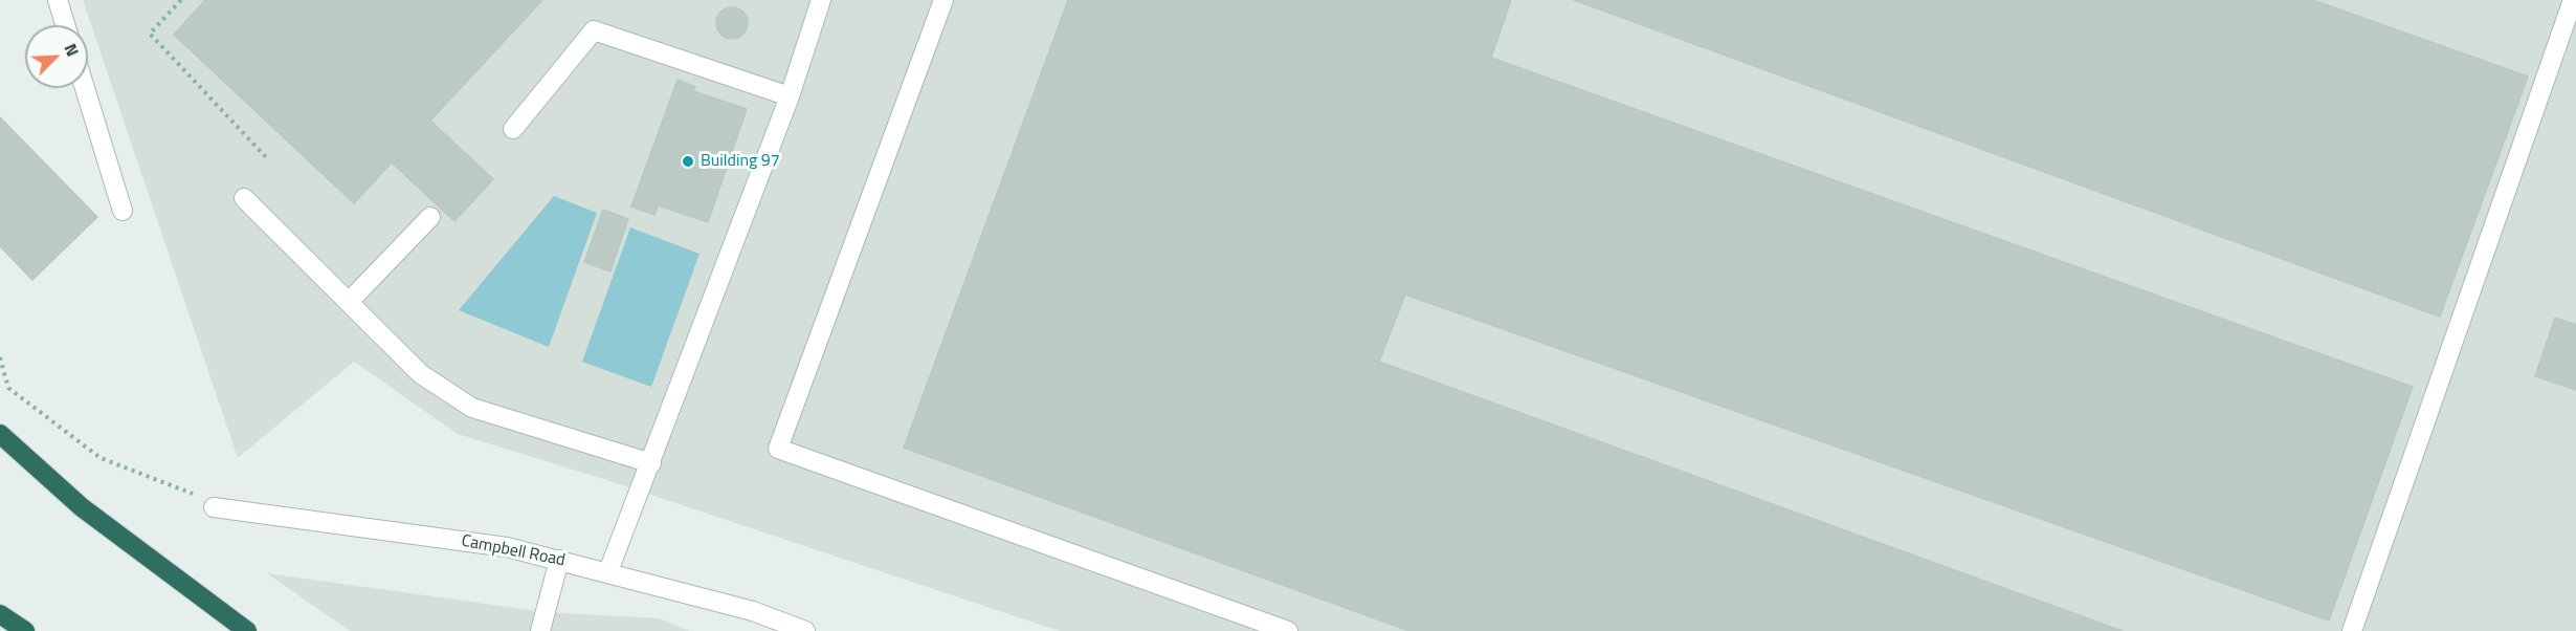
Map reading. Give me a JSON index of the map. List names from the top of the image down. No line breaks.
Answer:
{"streets":{"street":["Campbell Road"]},"places":["Building 97"],"north":"top right"}
